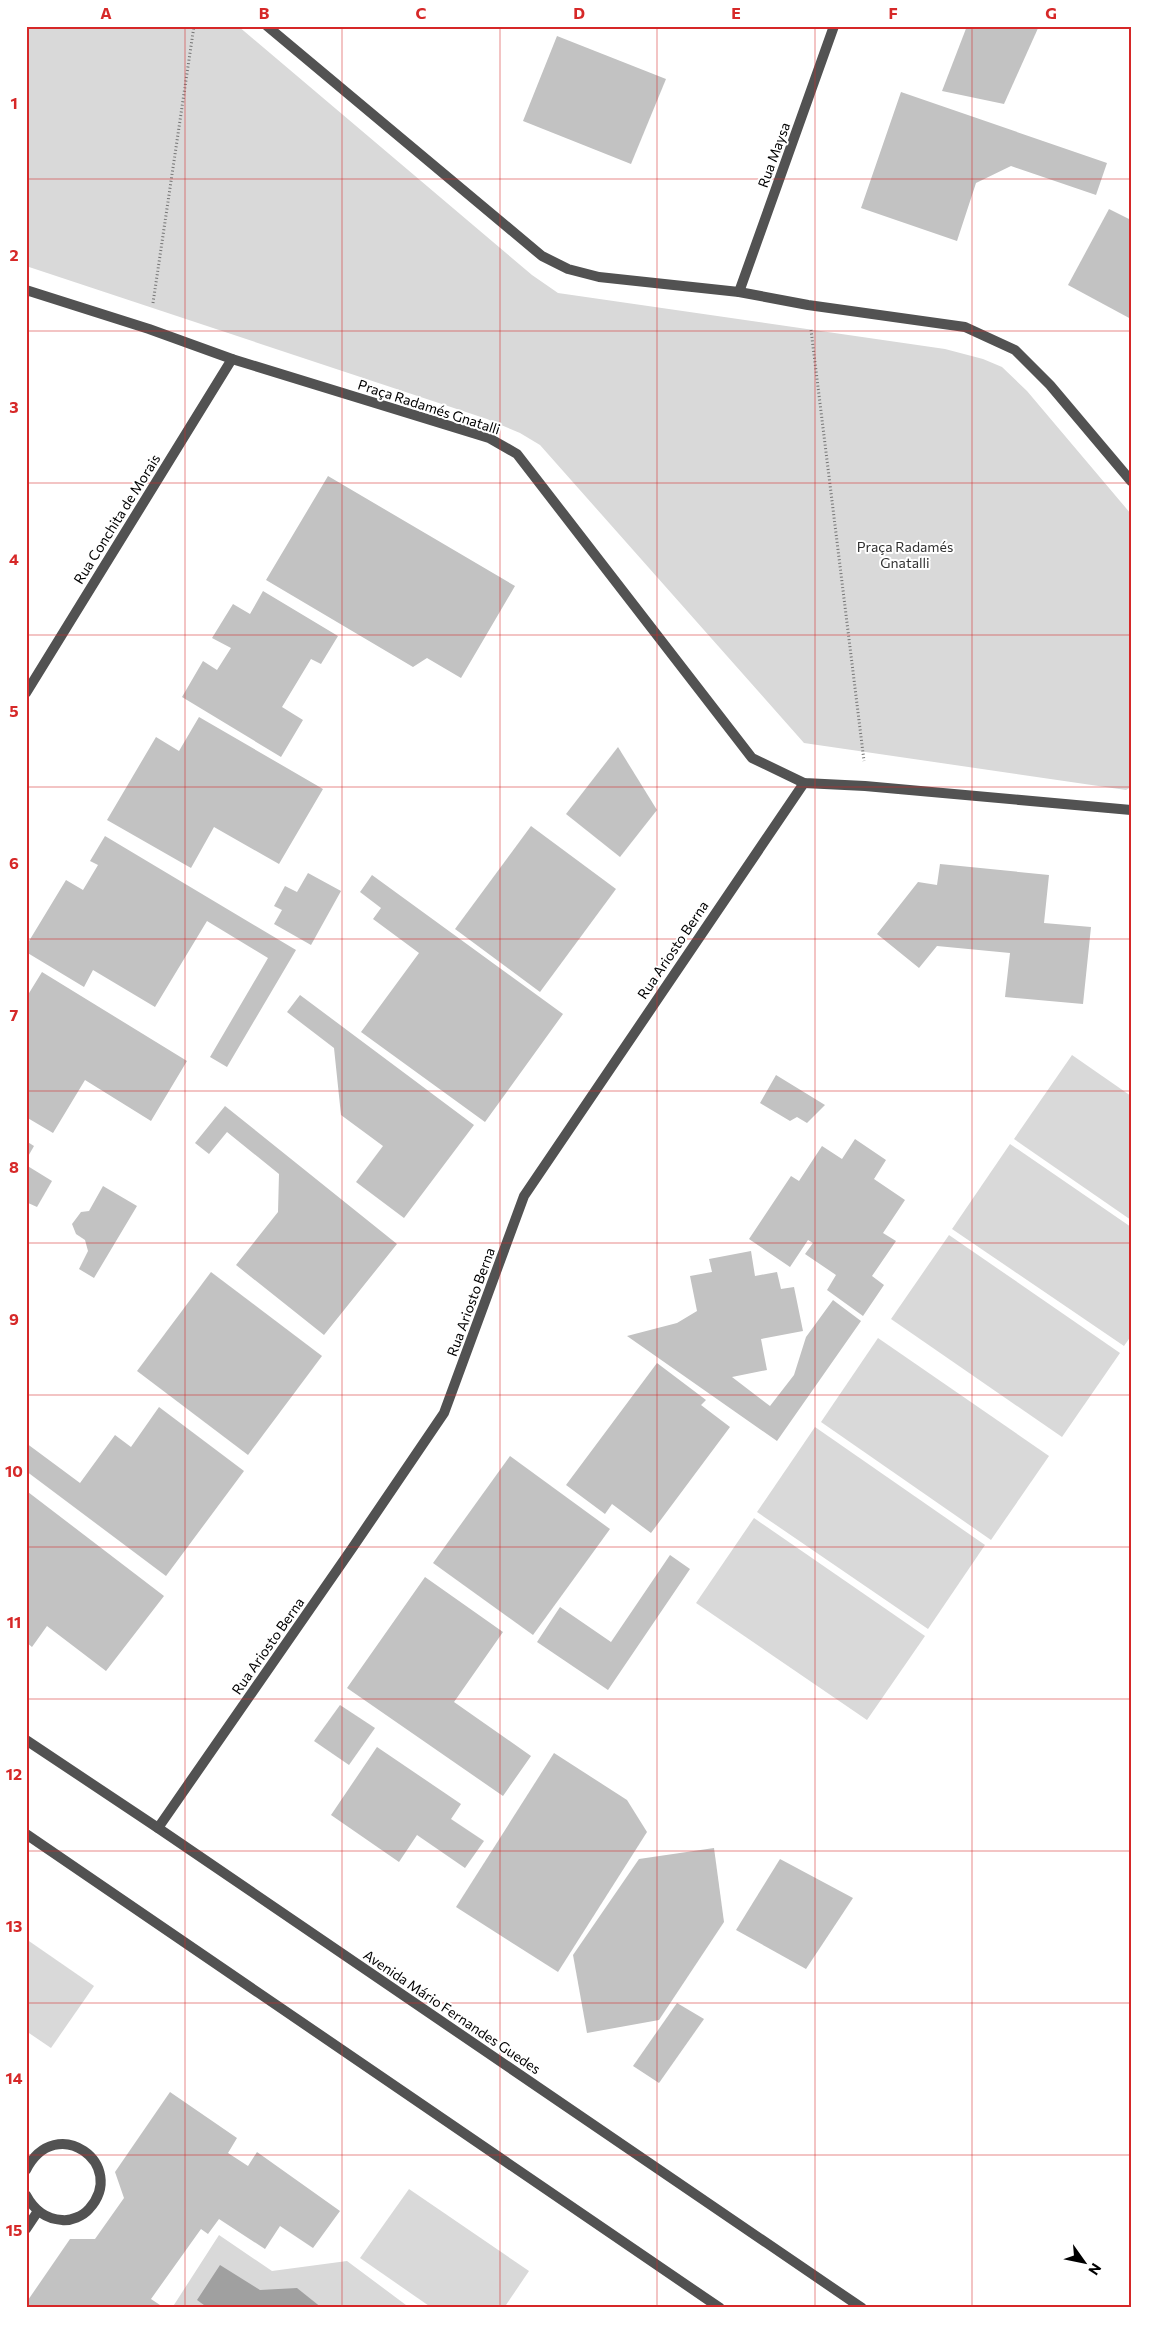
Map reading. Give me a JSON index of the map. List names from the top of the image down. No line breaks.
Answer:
{"streets":{"street":["Rua Maysa","Praça Radamés Gnatalli","Rua Conchita de Morais","Rua Ariosto Berna","Avenida Mário Fernandes Guedes"]},"crossings":[["Praça Radamés Gnatalli","Rua Conchita de Morais"],["Praça Radamés Gnatalli","Rua Ariosto Berna"],["Rua Ariosto Berna","Avenida Mário Fernandes Guedes"]],"parks":["Praça Radamés Gnatalli"],"north":"bottom right","grid":{"columns":["A","B","C","D","E","F","G"],"rows":["1","2","3","4","5","6","7","8","9","10","11","12","13","14","15"]}}
